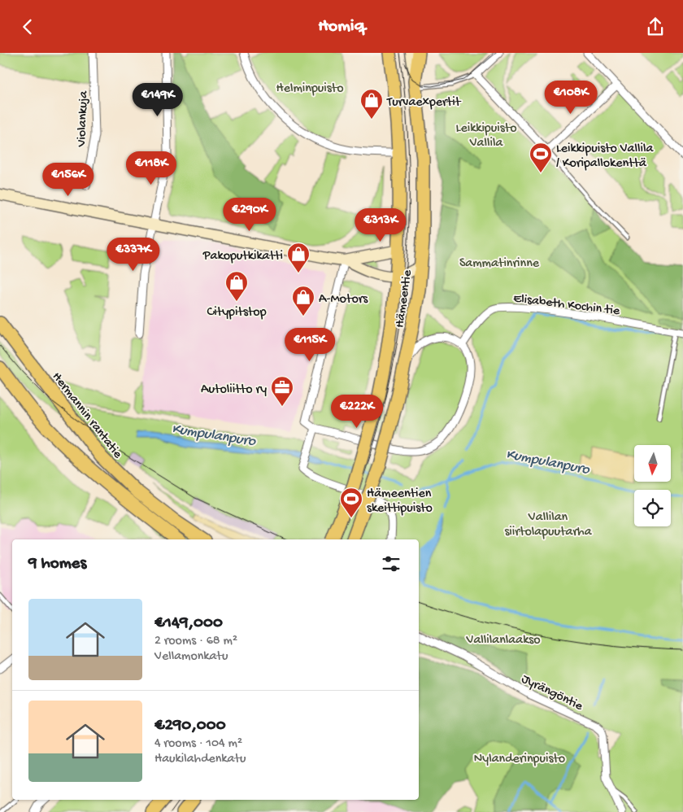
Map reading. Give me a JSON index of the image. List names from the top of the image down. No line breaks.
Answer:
{"streets":{"main road":["Hämeentie","Hermannin rantatie"],"street":["Violankuja","Elisabeth Kochin tie","Jyrängöntie"]},"water":["Kumpulanpuro"],"parks":["Helminpuisto","Leikkipuisto Vallila","Sammatinrinne","Vallilan siirtolapuutarha","Vallilanlaakso","Nylanderinpuisto"],"places":{"shop":["Turvaexpertit","Pakoputkikatti","Citypitstop","A-Motors"],"sports":["Leikkipuisto Vallila / Koripallokenttä","Hämeentien skeittipuisto"],"office":["Autoliitto ry"]},"north":"bottom","page":{"header":"Homiq","price":["€108K","€149K","€118K","€156K","€290K","€313K","€337K","€115K","€222K"],"heading":"9 homes","list":[{"name":"€149,000","note":"2 rooms · 68 m² · Vellamonkatu"},{"name":"€290,000","note":"4 rooms · 104 m² · Haukilahdenkatu"}]}}
